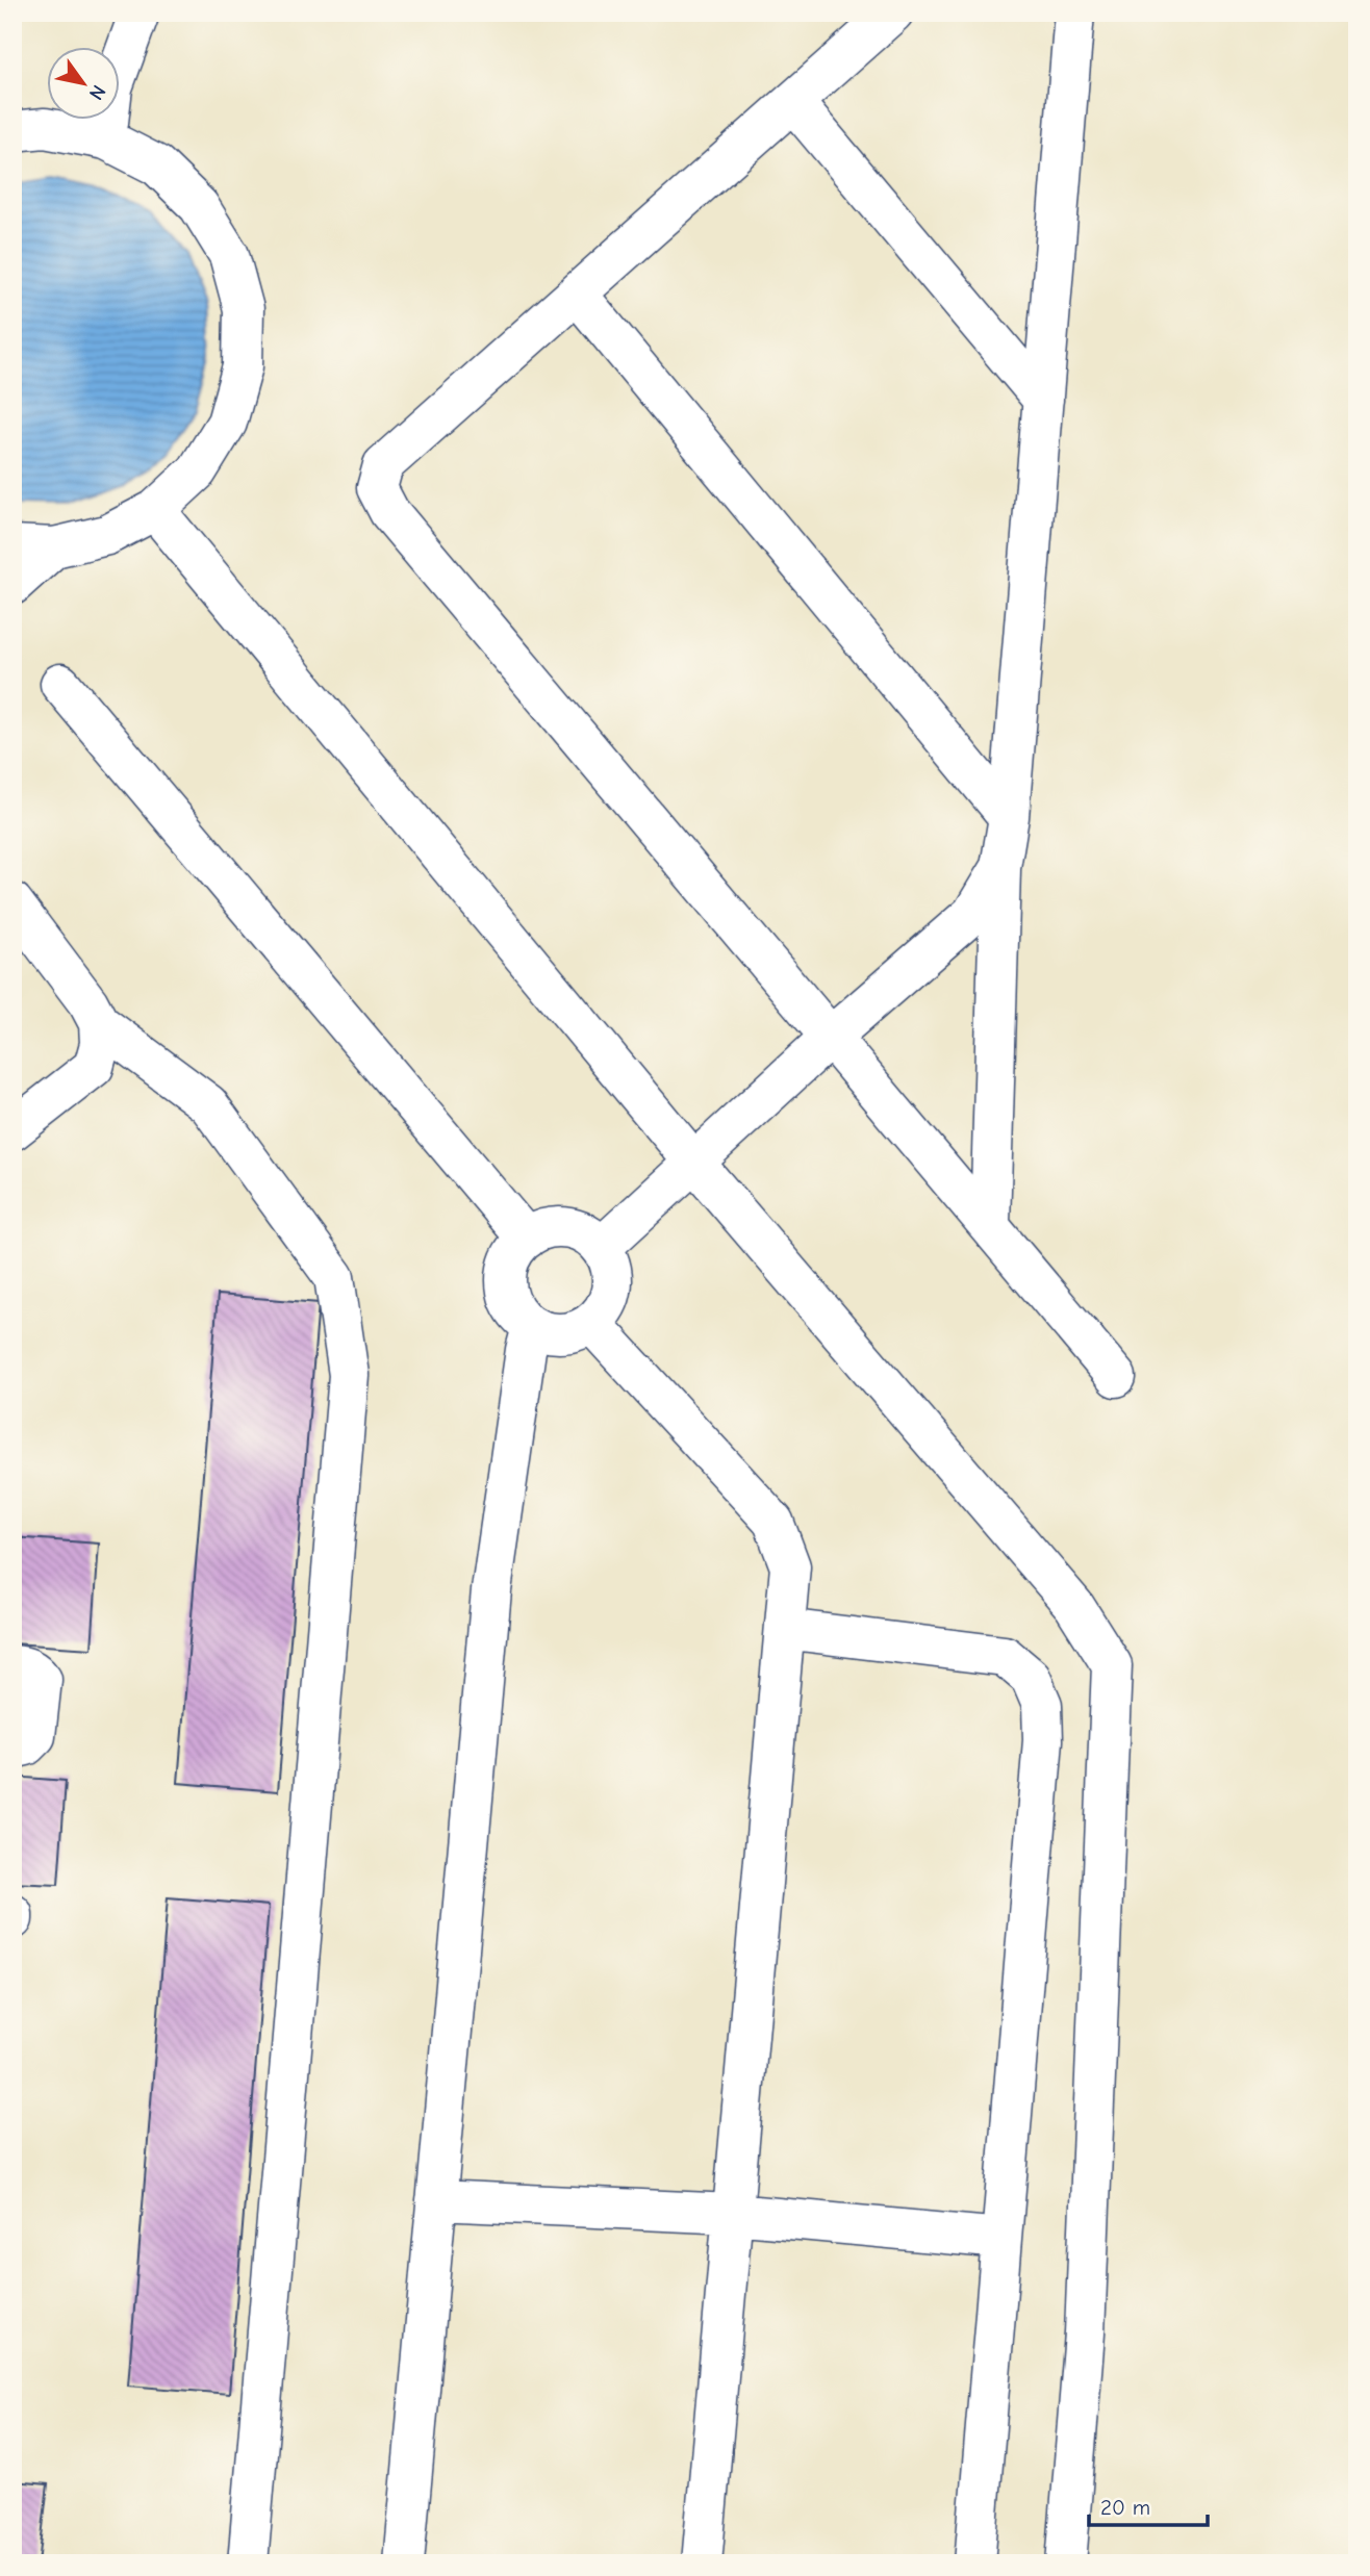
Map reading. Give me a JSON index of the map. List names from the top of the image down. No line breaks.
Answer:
{"scale_bar":"20 m","north":"bottom right"}
